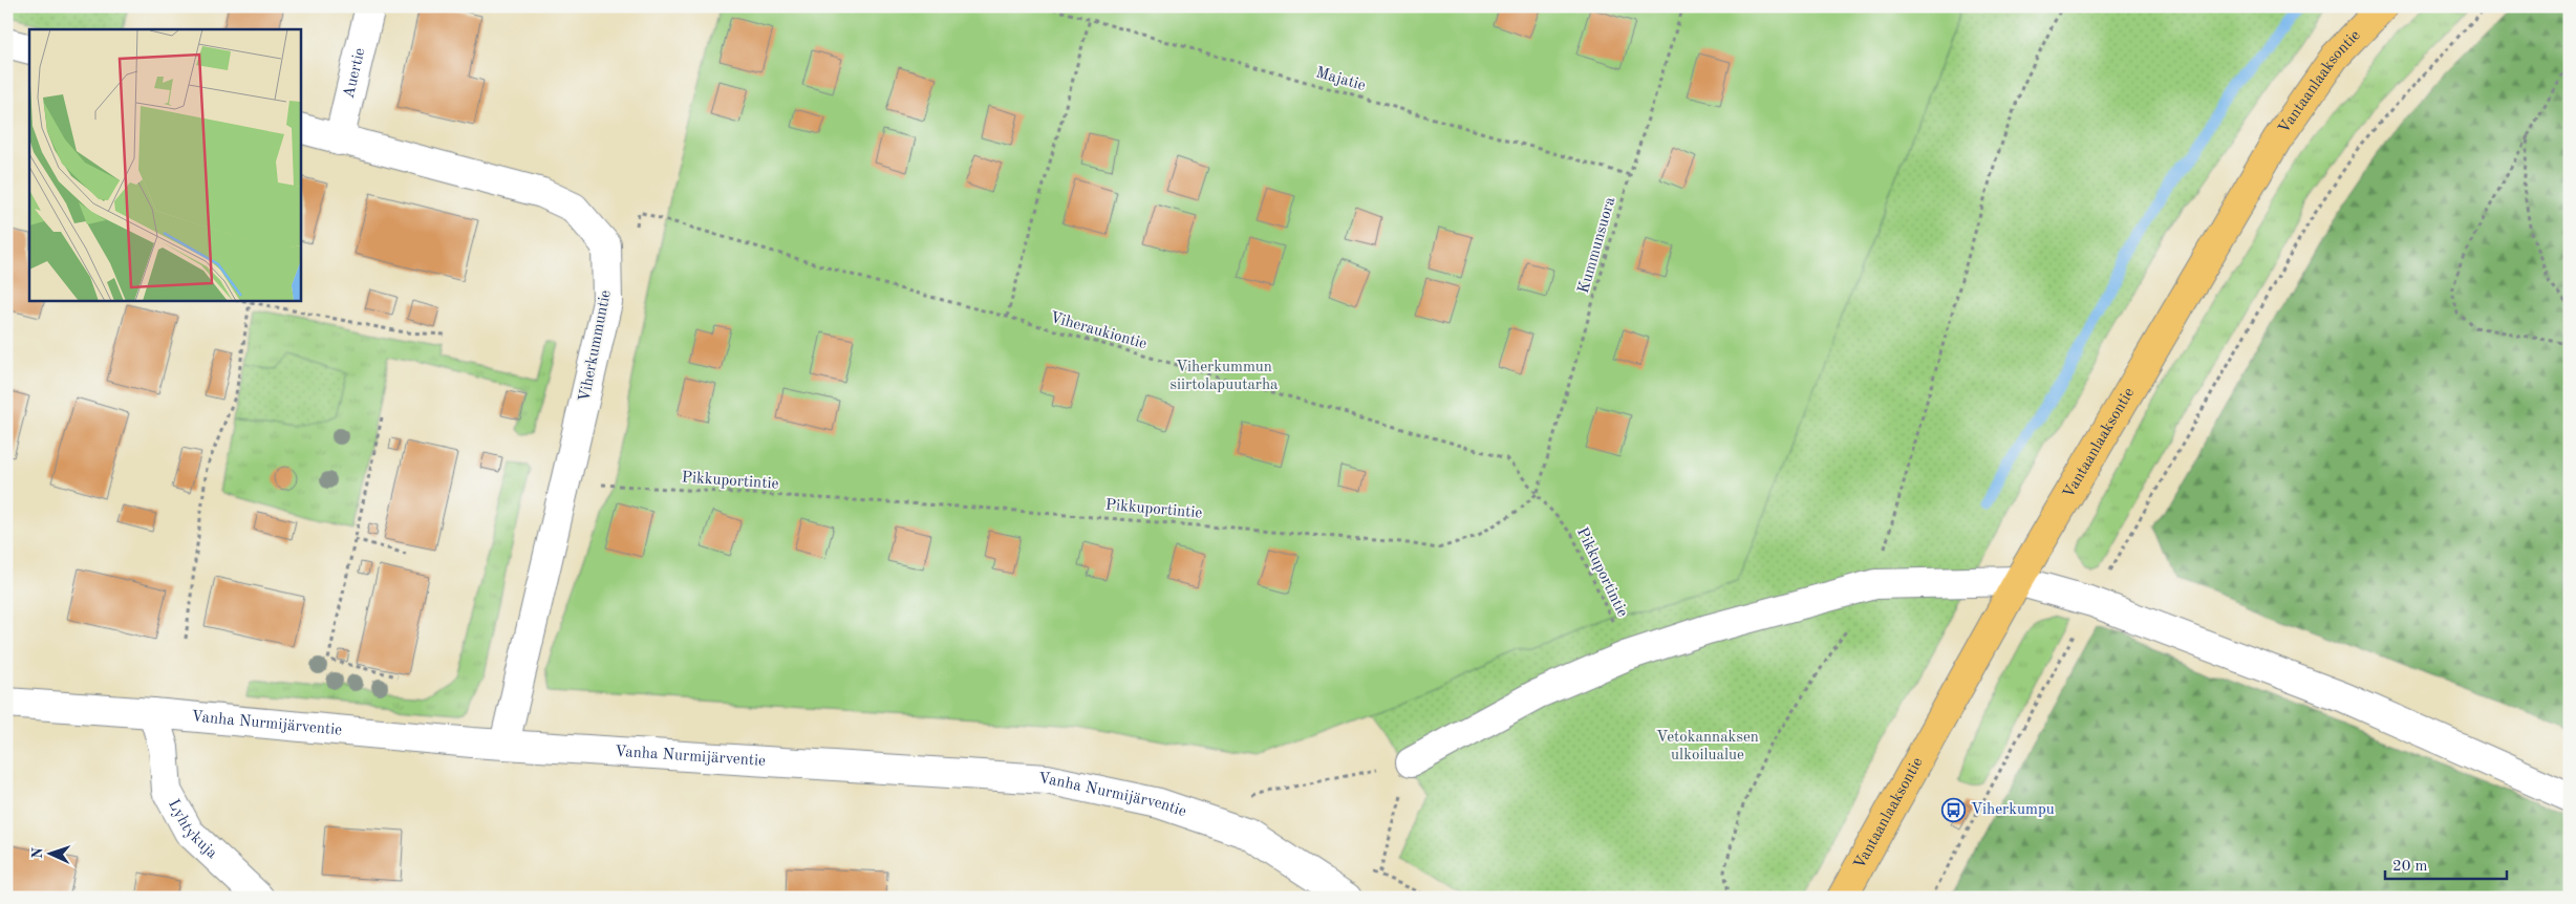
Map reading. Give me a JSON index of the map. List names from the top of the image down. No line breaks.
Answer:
{"streets":{"main road":["Vantaanlaaksontie"],"street":["Auertie","Viherkummuntie","Vanha Nurmijärventie","Lyhtykuja"],"path":["Majatie","Kummunsuora","Viheraukiontie","Pikkuportintie"]},"crossings":[["Auertie","Viherkummuntie"],["Majatie","Kummunsuora"],["Kummunsuora","Viheraukiontie"],["Kummunsuora","Pikkuportintie"],["Viheraukiontie","Pikkuportintie"],["Viherkummuntie","Pikkuportintie"],["Viherkummuntie","Vanha Nurmijärventie"],["Vanha Nurmijärventie","Lyhtykuja"]],"parks":["Viherkummun siirtolapuutarha","Vetokannaksen ulkoilualue"],"places":{"bus stop":["Viherkumpu"]},"scale_bar":"20 m","north":"left"}
